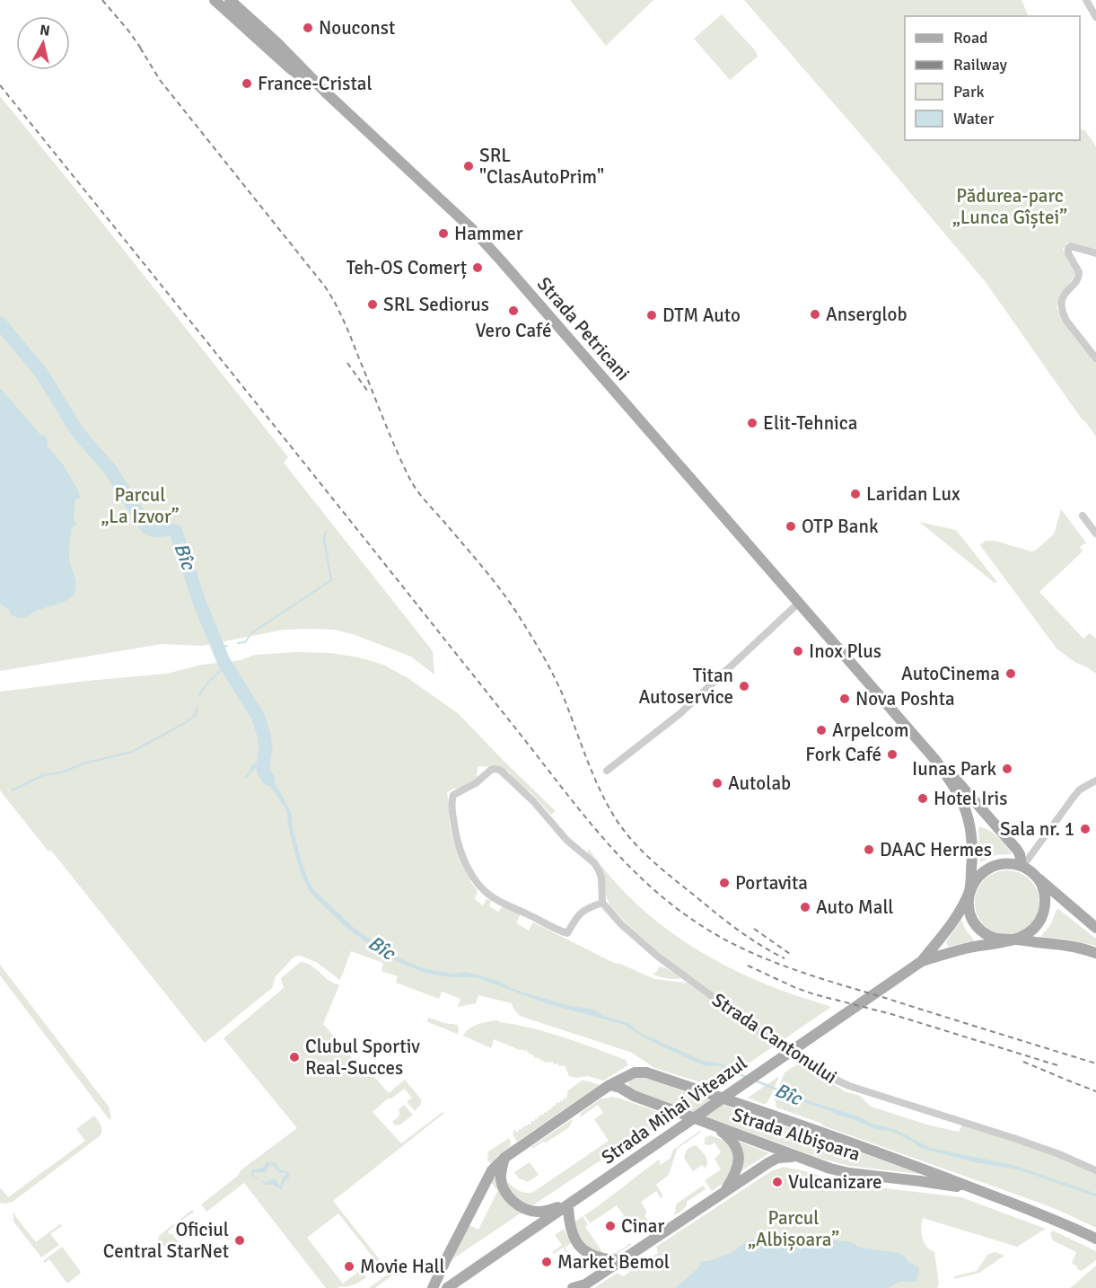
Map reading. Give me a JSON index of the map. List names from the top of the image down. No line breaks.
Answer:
{"streets":{"main road":["Strada Petricani","Strada Mihai Viteazul","Strada Albișoara"],"street":["Strada Cantonului"]},"crossings":[["Strada Petricani","Strada Mihai Viteazul"]],"water":["Bîc"],"parks":["Pădurea-parc „Lunca Gîștei”","Parcul „La Izvor”","Parcul „Albișoara”"],"places":["Nouconst","France-Cristal","SRL \"ClasAutoPrim\"","Hammer","Teh-OS Comerț","SRL Sediorus","Vero Café","Anserglob","DTM Auto","Elit-Tehnica","Laridan Lux","OTP Bank","Inox Plus","AutoCinema","Titan Autoservice","Nova Poshta","Arpelcom","Fork Café","Iunas Park","Autolab","Hotel Iris","Sala nr. 1","DAAC Hermes","Portavita","Auto Mall","Clubul Sportiv Real-Succes","Vulcanizare","Cinar","Oficiul Central StarNet","Market Bemol","Movie Hall"],"legend":["Road","Railway","Park","Water"],"north":"top"}
